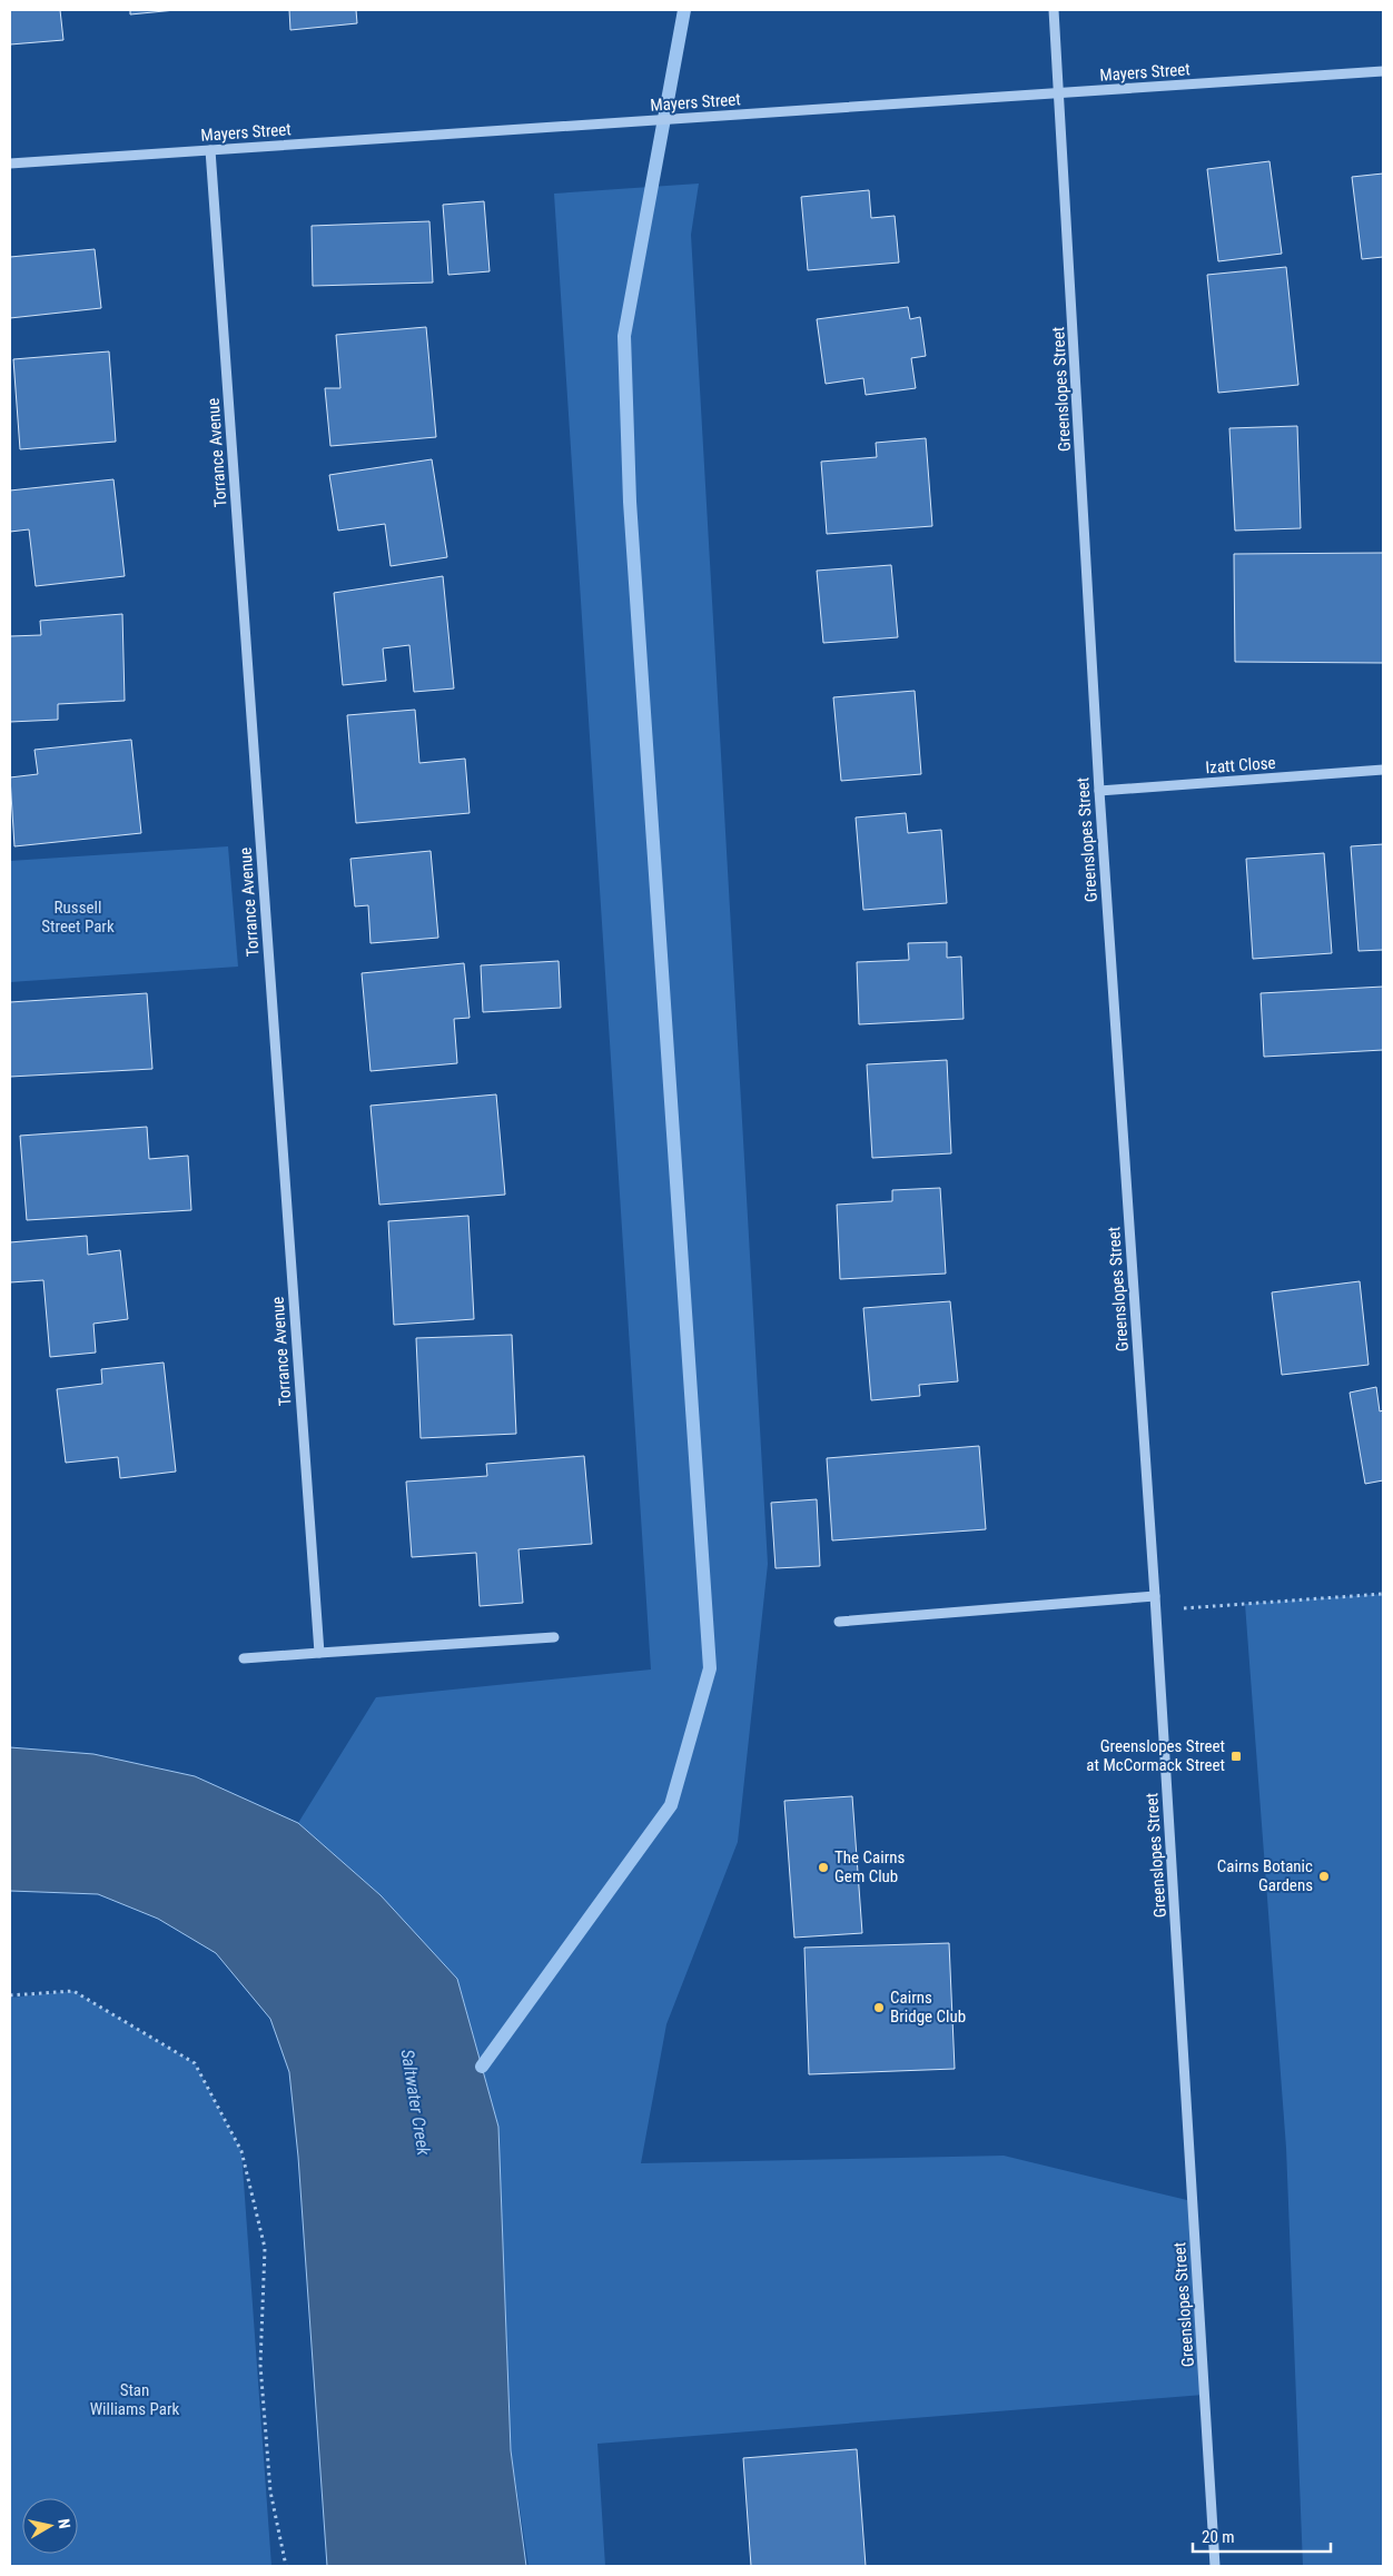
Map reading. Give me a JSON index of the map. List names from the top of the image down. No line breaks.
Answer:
{"streets":{"street":["Mayers Street","Greenslopes Street","Torrance Avenue","Izatt Close"]},"crossings":[["Mayers Street","Greenslopes Street"],["Mayers Street","Torrance Avenue"],["Greenslopes Street","Izatt Close"]],"water":["Saltwater Creek"],"parks":["Russell Street Park","Stan Williams Park"],"places":{"transit":["Greenslopes Street at McCormack Street"],"other":["The Cairns Gem Club","Cairns Botanic Gardens","Cairns Bridge Club"]},"scale_bar":"20 m","north":"right"}
